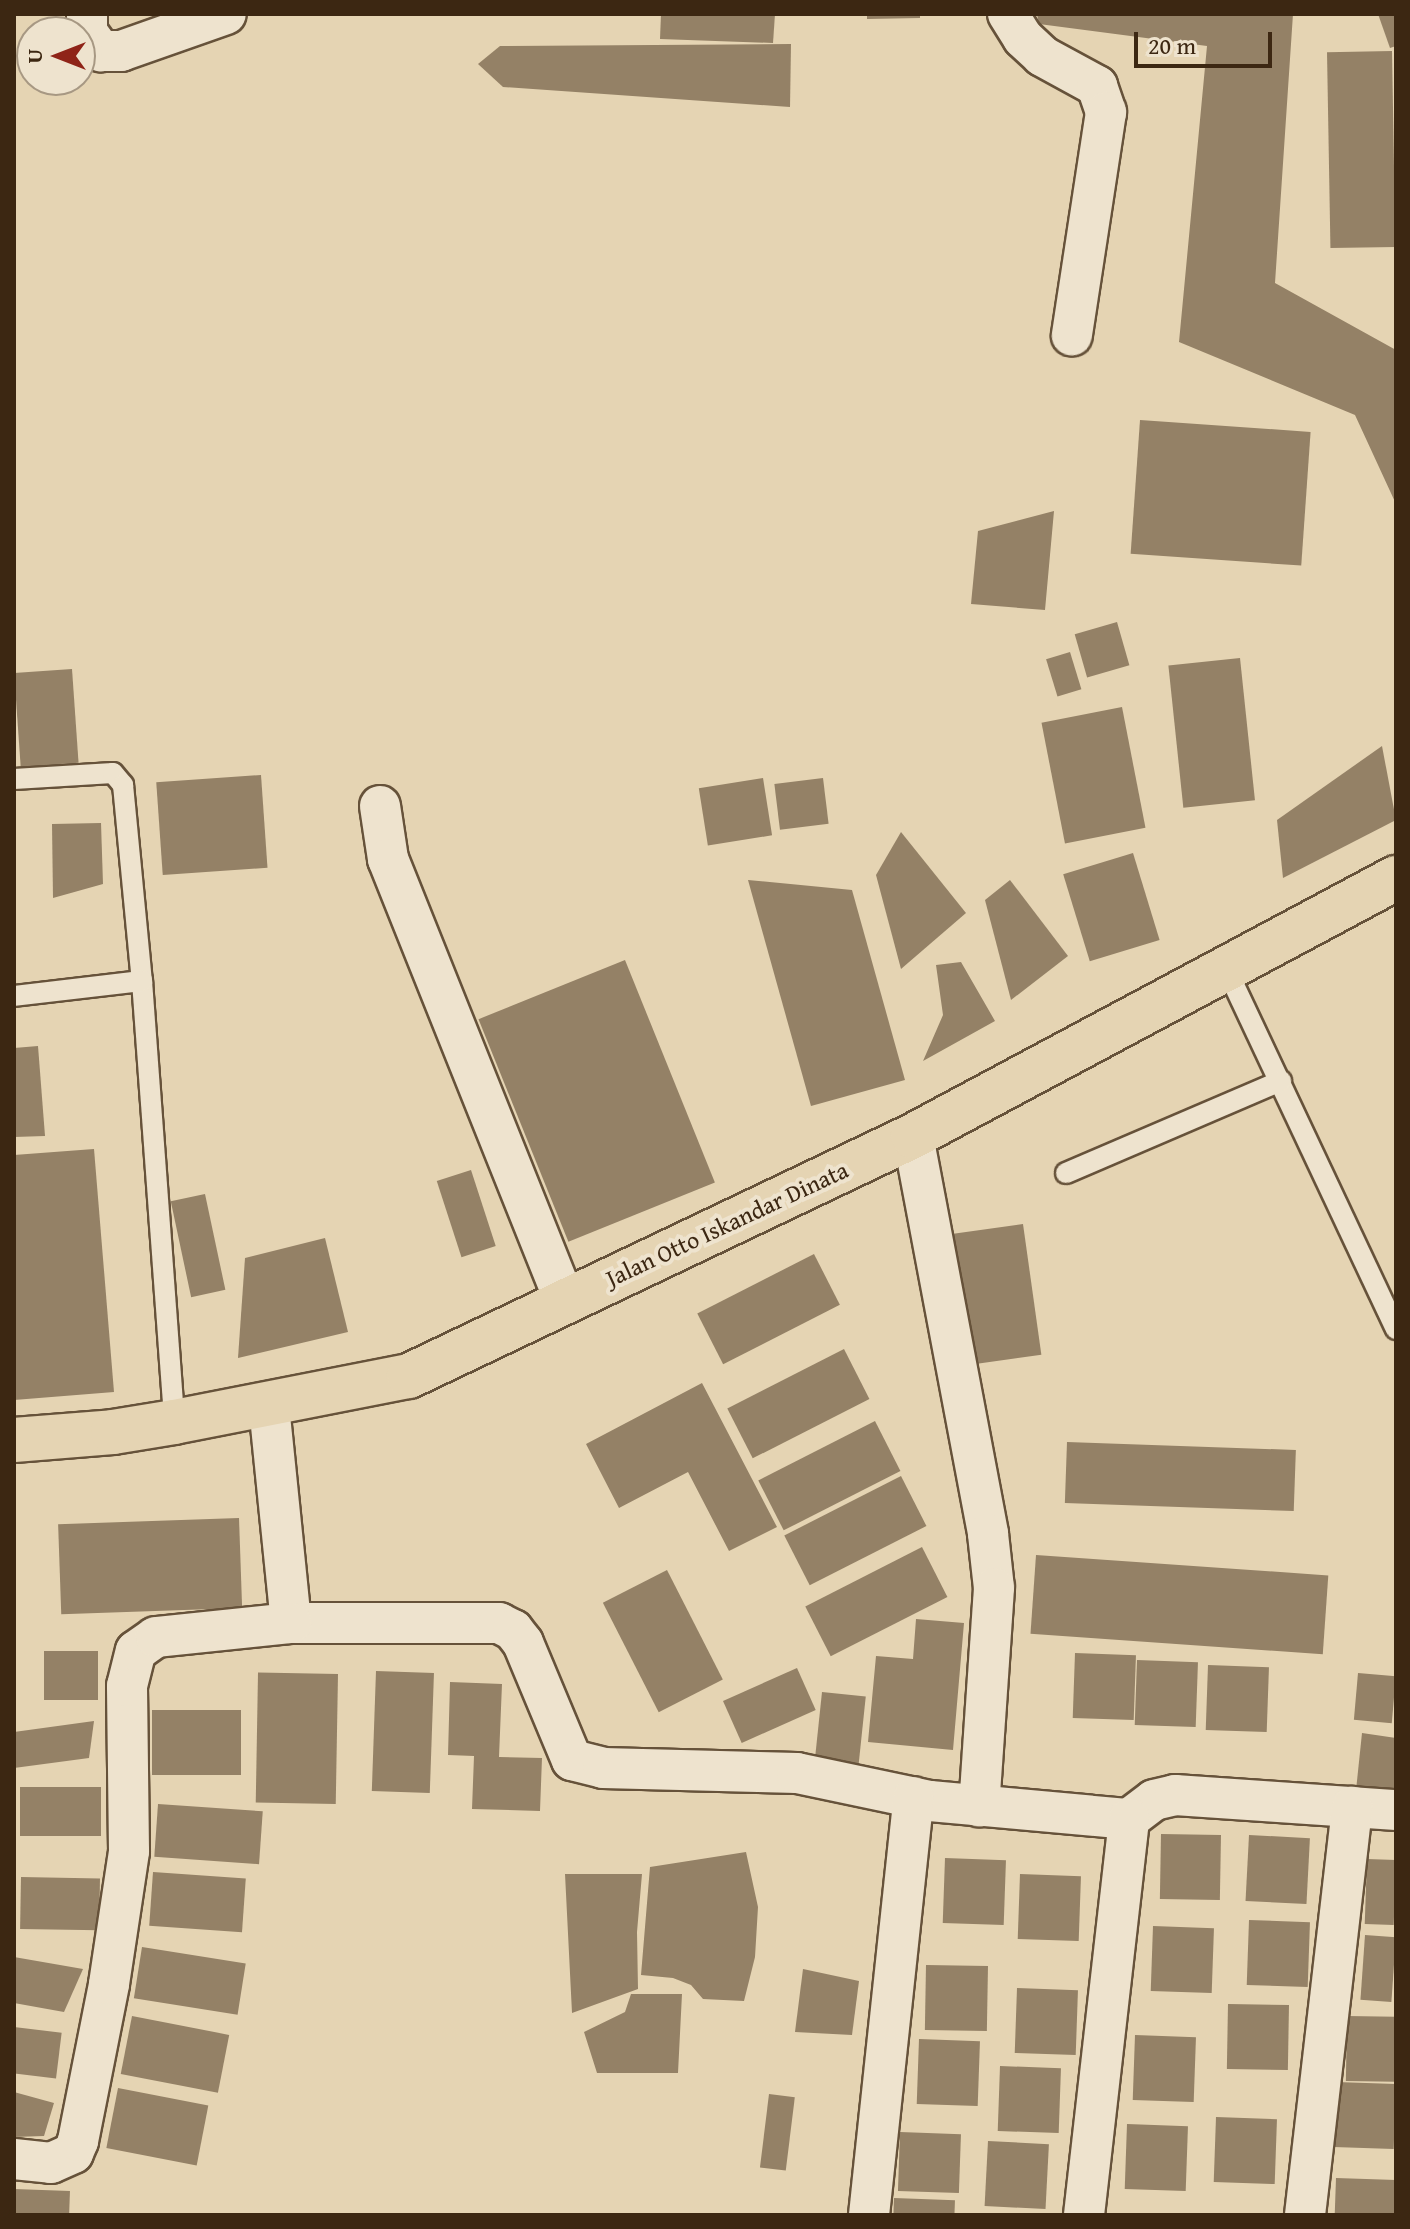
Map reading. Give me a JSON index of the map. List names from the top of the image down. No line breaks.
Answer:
{"streets":{"main road":["Jalan Otto Iskandar Dinata"]},"scale_bar":"20 m","north":"left"}
